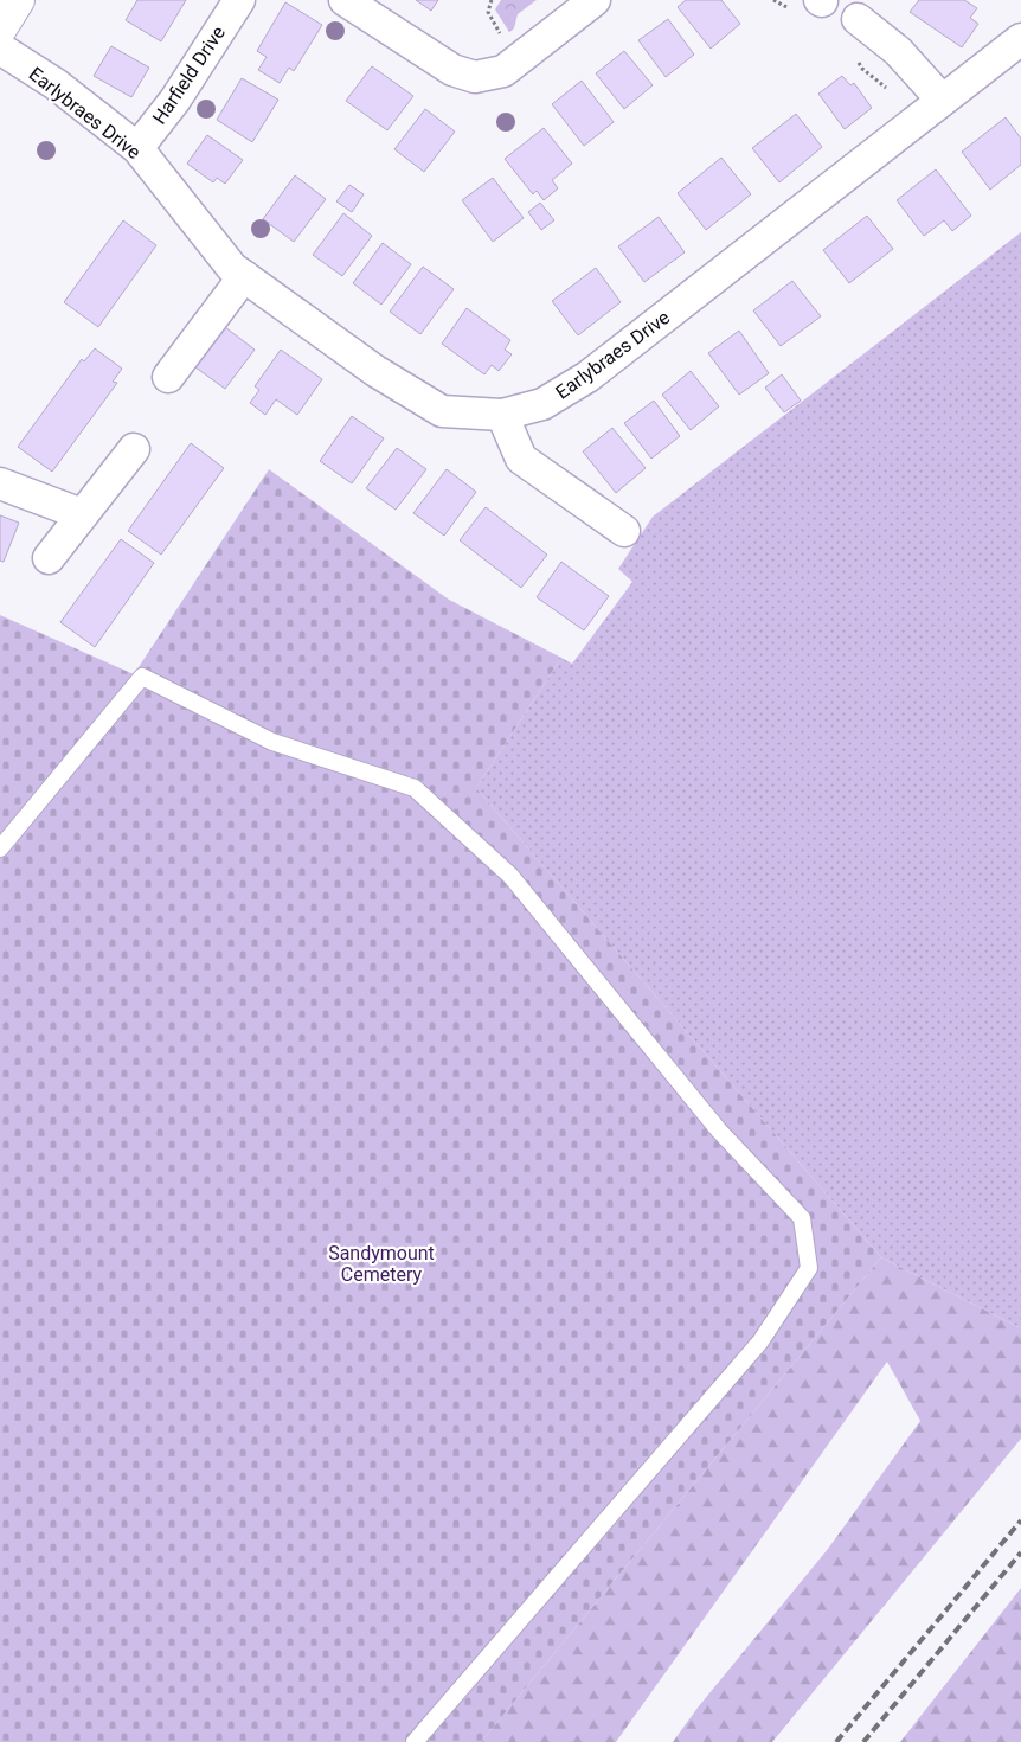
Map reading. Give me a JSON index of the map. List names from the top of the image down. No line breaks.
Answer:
{"streets":{"street":["Harfield Drive","Earlybraes Drive"]},"crossings":[["Harfield Drive","Earlybraes Drive"]],"parks":["Sandymount Cemetery"]}
